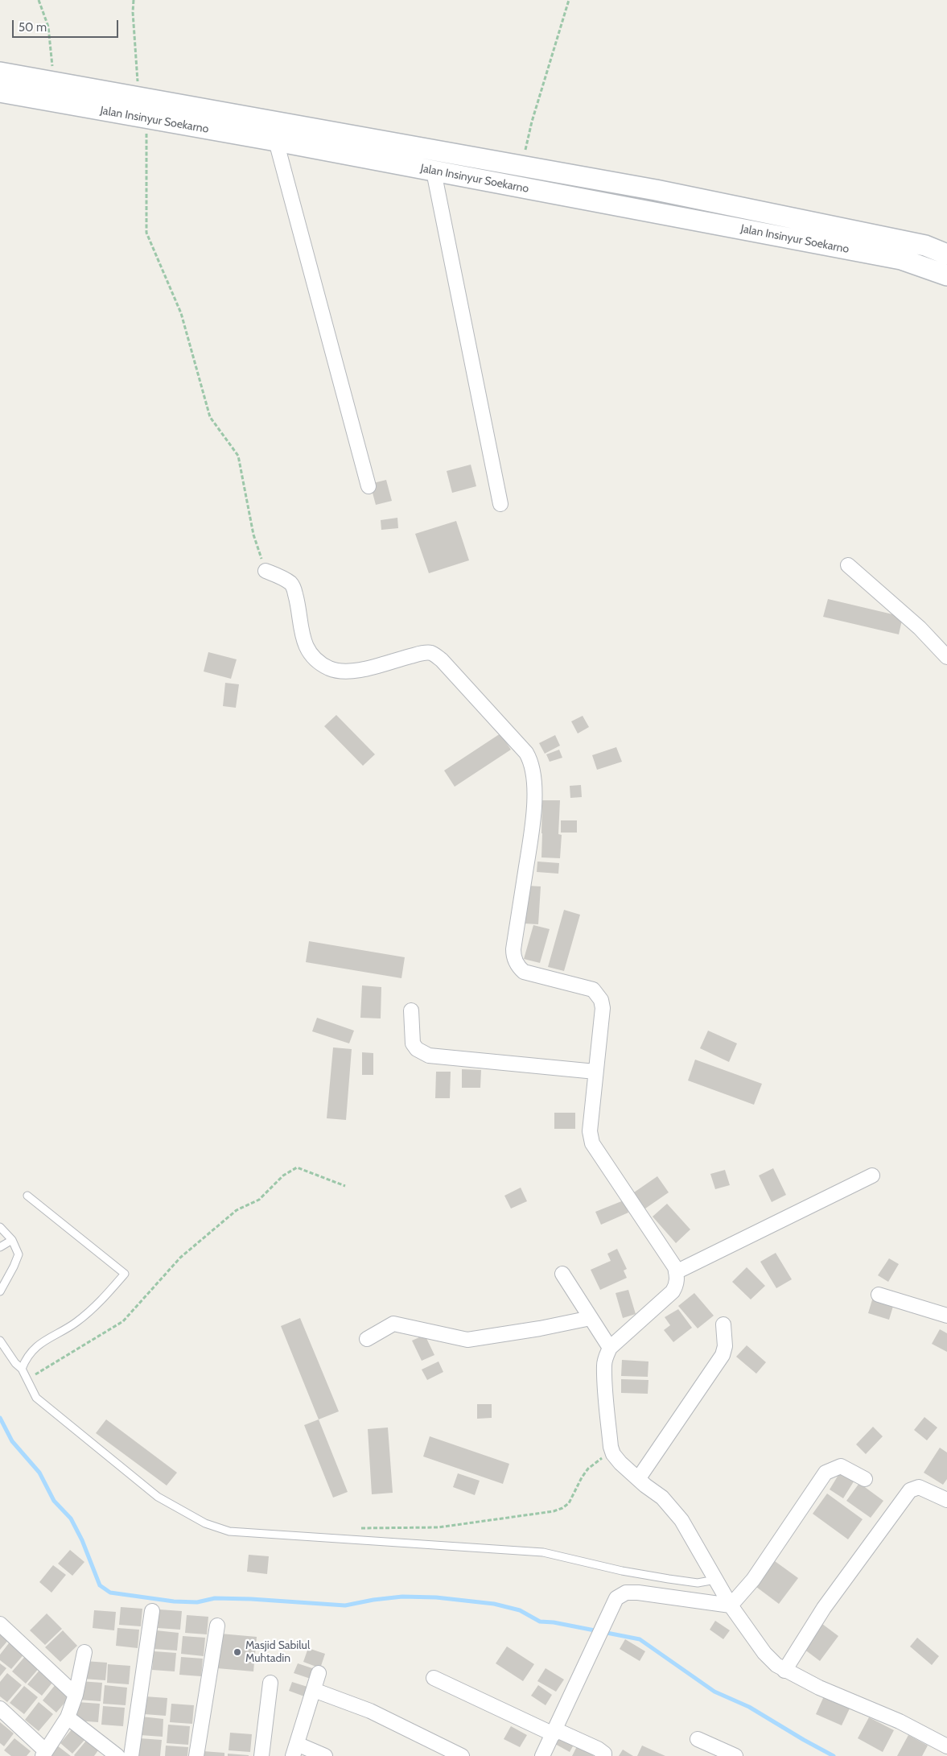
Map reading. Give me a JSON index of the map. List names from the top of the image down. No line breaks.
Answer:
{"streets":{"main road":["Jalan Insinyur Soekarno"]},"places":["Masjid Sabilul Muhtadin"],"scale_bar":"50 m"}
